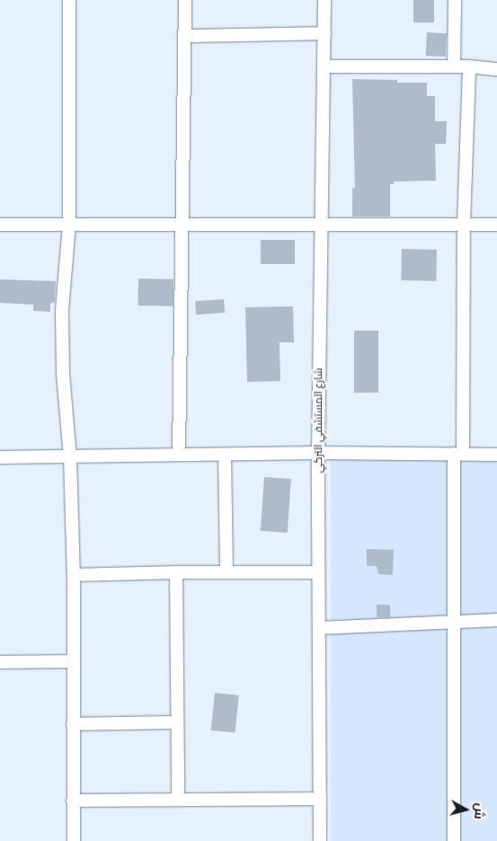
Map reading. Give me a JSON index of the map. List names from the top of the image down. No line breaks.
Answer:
{"streets":{"street":["شارع المستشفي التركي"]},"north":"right"}
